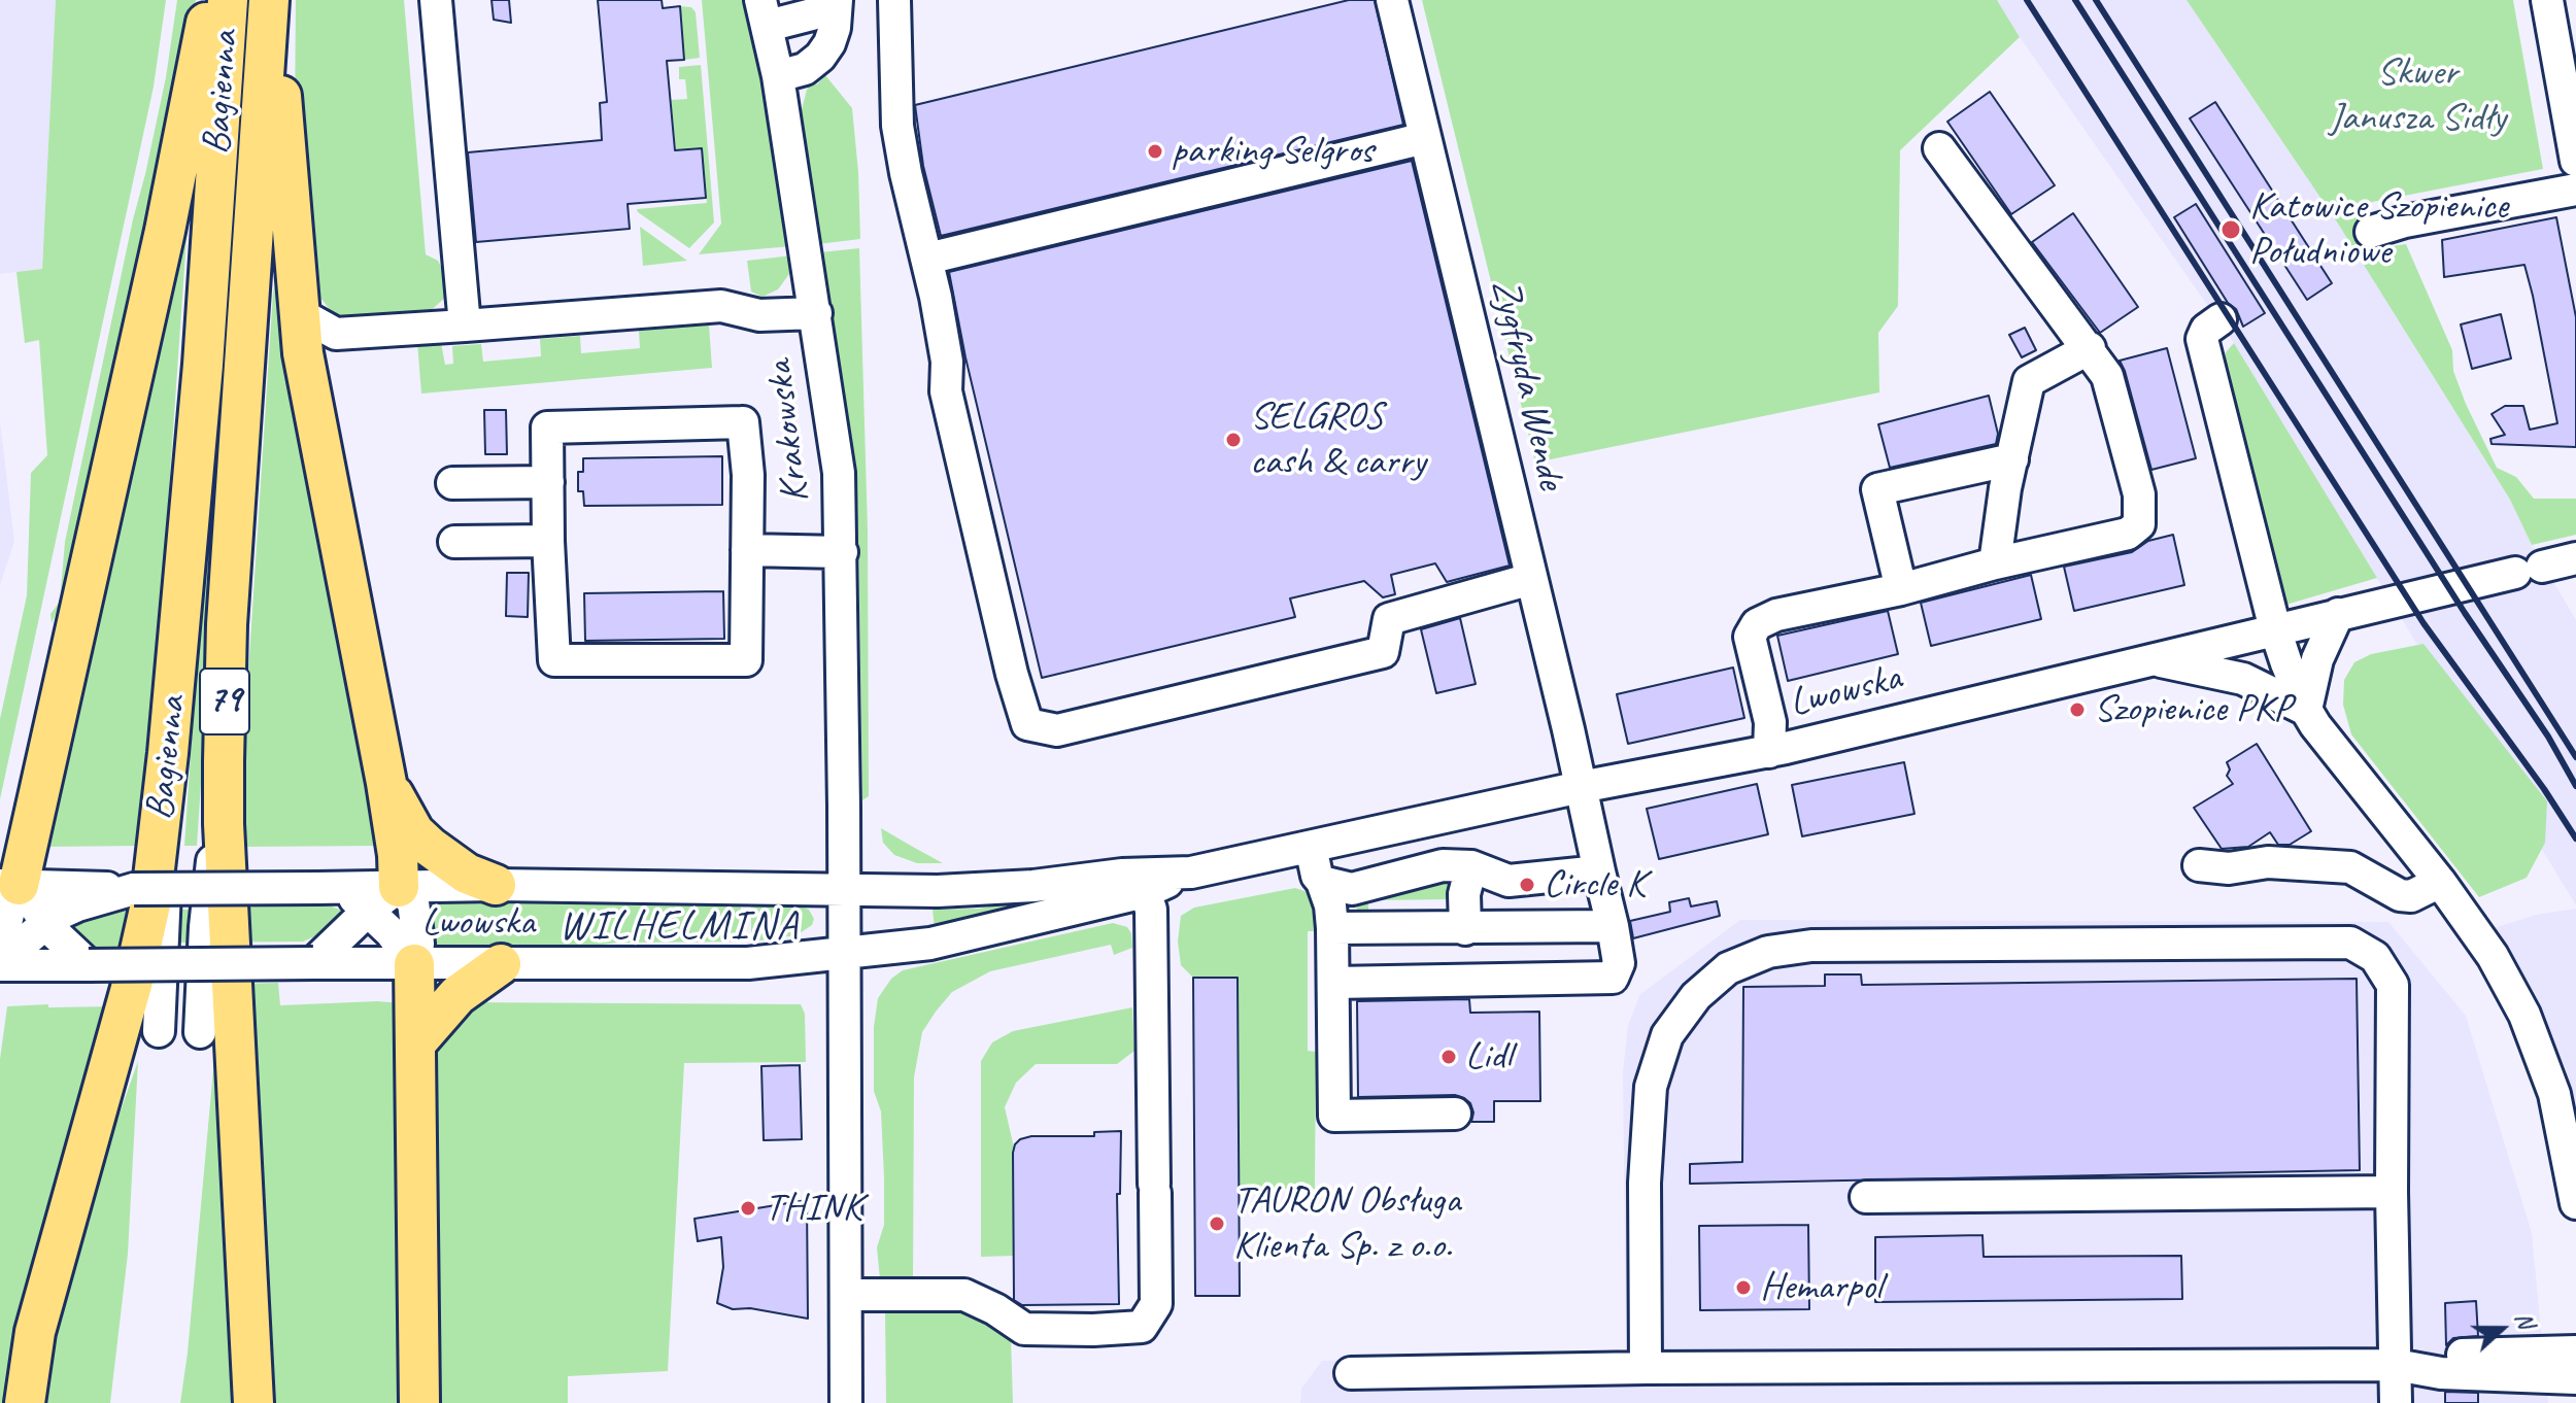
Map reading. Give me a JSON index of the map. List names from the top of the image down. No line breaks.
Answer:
{"streets":{"main road":["Bagienna","79"],"street":["Zygfryda Wende","Krakowska","Lwowska"]},"crossings":[["Zygfryda Wende","Lwowska"],["Krakowska","Lwowska"]],"districts":["WILHELMINA"],"parks":["Skwer Janusza Sidły"],"places":["parking Selgros","Katowice Szopienice Południowe","SELGROS cash & carry","Szopienice PKP","Circle K","Lidl","THINK","TAURON Obsługa Klienta Sp. z o.o.","Hemarpol"],"north":"right"}
